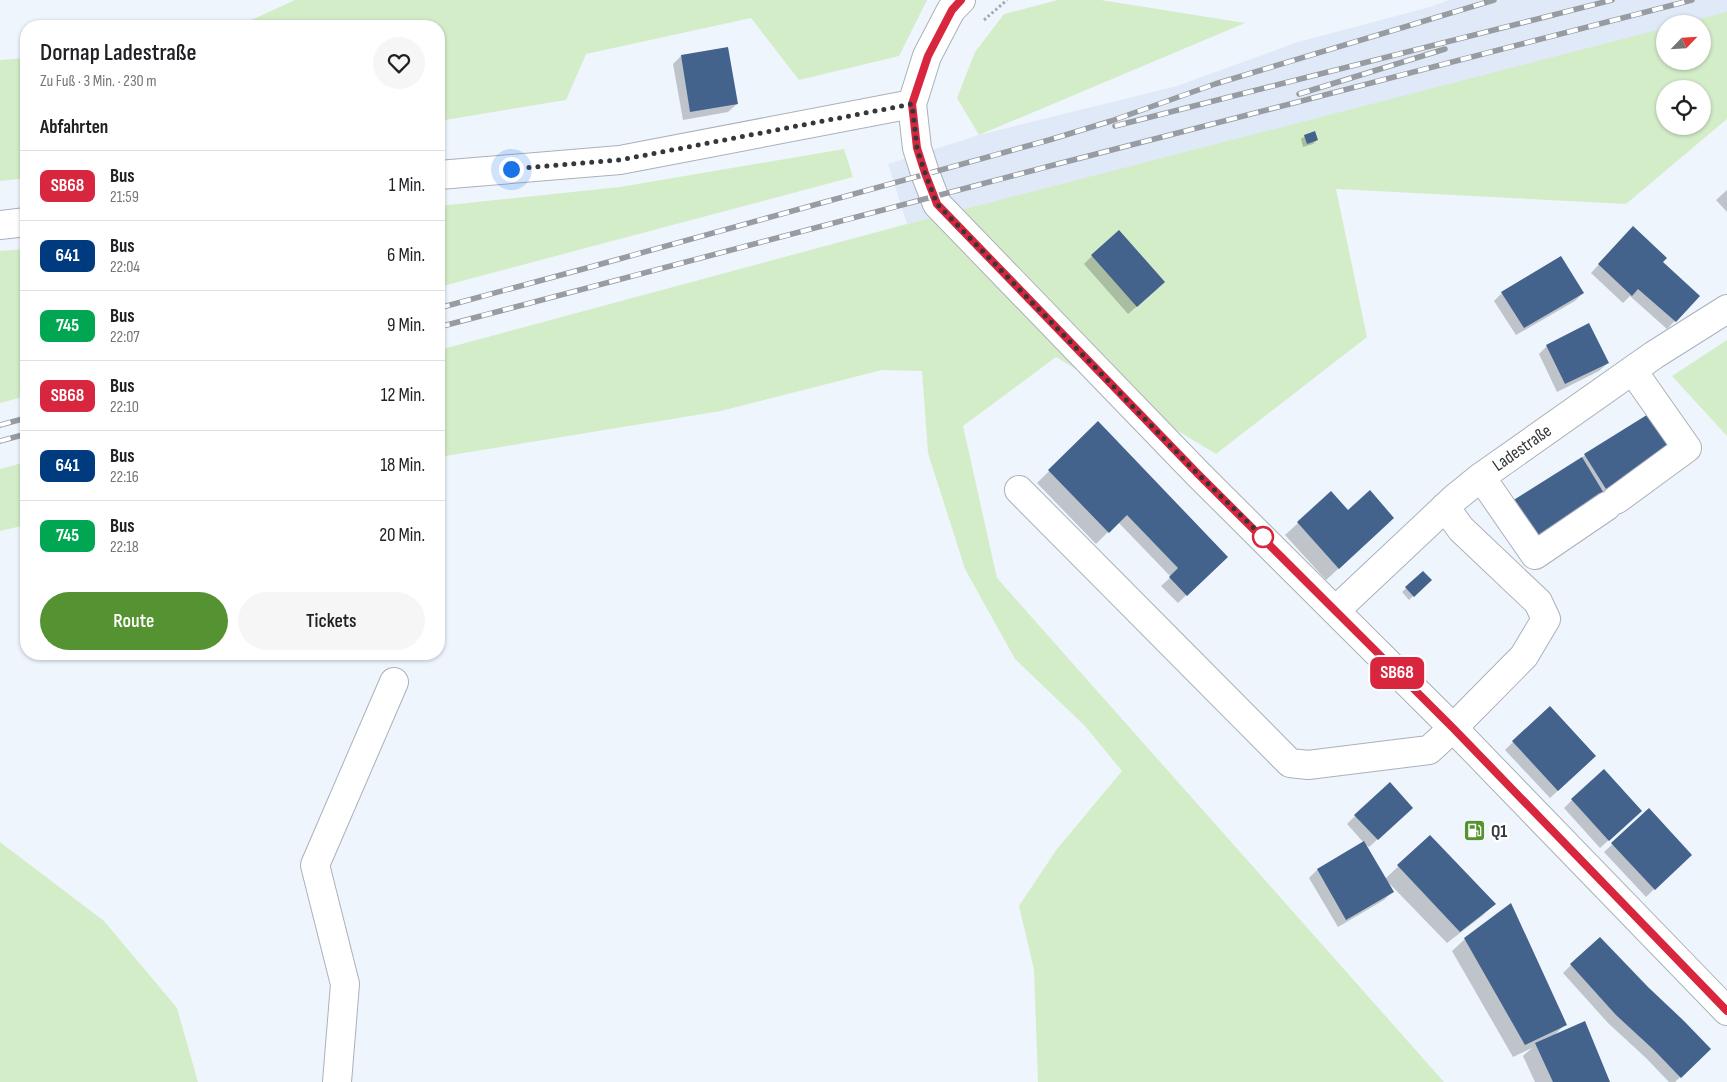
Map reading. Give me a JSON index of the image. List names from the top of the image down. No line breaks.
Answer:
{"streets":{"main road":["Ladestraße"]},"places":{"fuel station":["Q1"]},"lines":["bus line SB68"],"north":"top right","page":{"on_map":"SB68","heading":[["Dornap Ladestraße","Zu Fuß · 3 Min. · 230 m"],"Abfahrten"],"list":[{"mark":"SB68","name":"Bus","note":"21:59","value":"1 Min."},{"mark":"641","name":"Bus","note":"22:04","value":"6 Min."},{"mark":"745","name":"Bus","note":"22:07","value":"9 Min."},{"mark":"SB68","name":"Bus","note":"22:10","value":"12 Min."},{"mark":"641","name":"Bus","note":"22:16","value":"18 Min."},{"mark":"745","name":"Bus","note":"22:18","value":"20 Min."}],"buttons":["Route","Tickets"]}}
